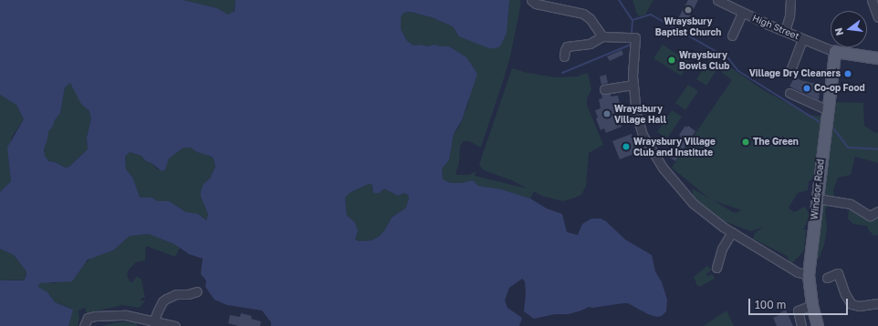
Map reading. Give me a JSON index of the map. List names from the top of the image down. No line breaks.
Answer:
{"streets":{"main road":["Windsor Road"],"street":["High Street"]},"crossings":[["High Street","Windsor Road"]],"places":["Wraysbury Baptist Church","Wraysbury Bowls Club","Village Dry Cleaners","Co-op Food","Wraysbury Village Hall","The Green","Wraysbury Village Club and Institute"],"scale_bar":"100 m","north":"left"}
